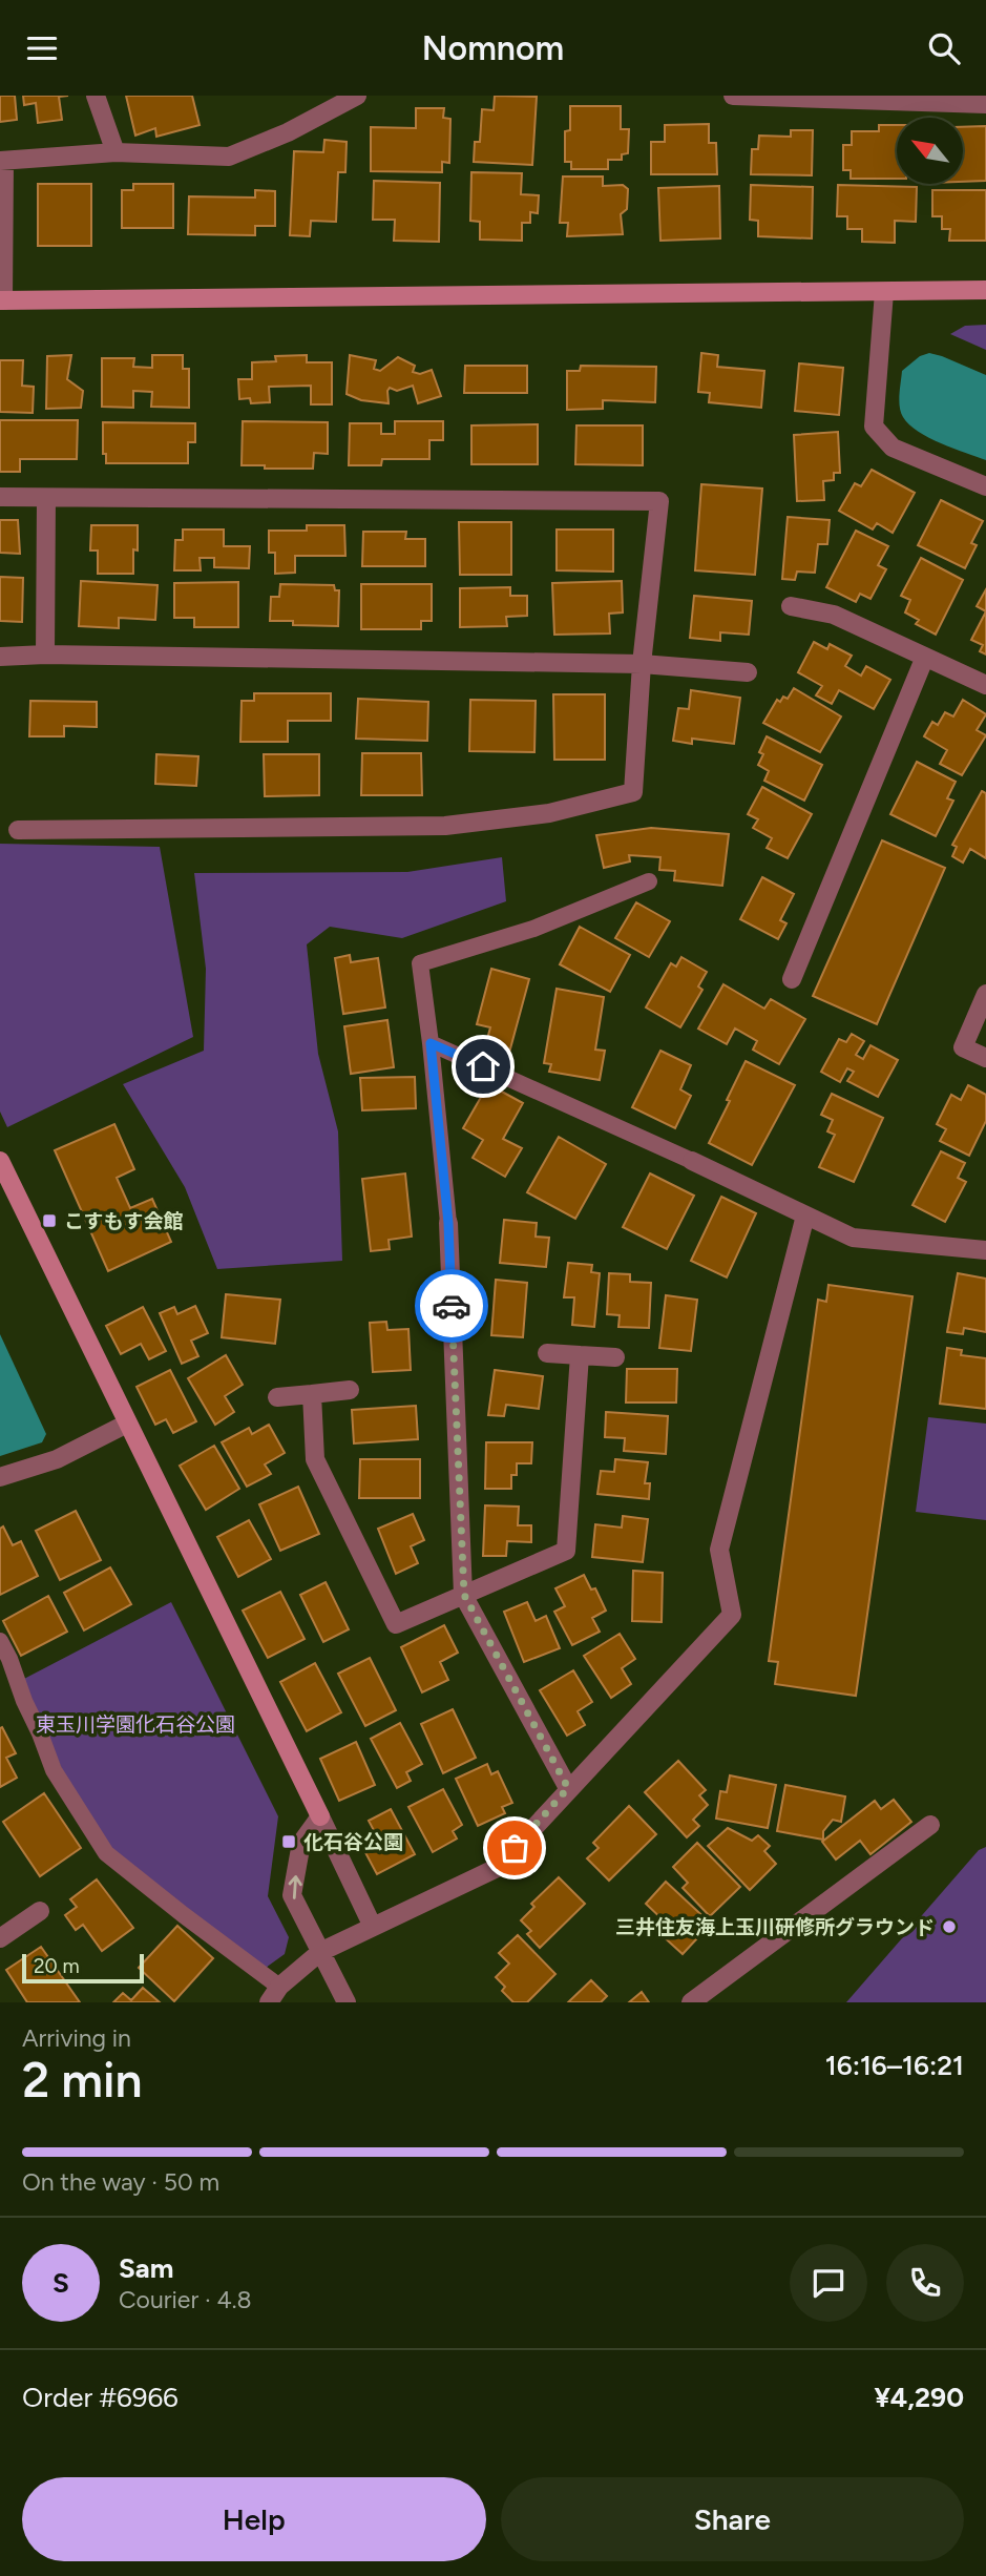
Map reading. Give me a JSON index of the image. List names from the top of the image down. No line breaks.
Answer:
{"parks":["東玉川学園化石谷公園"],"places":{"transit":["こすもす会館","化石谷公園"],"other":["三井住友海上玉川研修所グラウンド"]},"scale_bar":"20 m","north":"top left","page":{"header":"Nomnom","scale":"20 m","heading":["2 min","Arriving in","16:16–16:21"],"panel":["Sam","Courier · 4.8","Order #6966","¥4,290"],"bar":"On the way · 50 m","round":"S","buttons":["Help","Share"]}}
